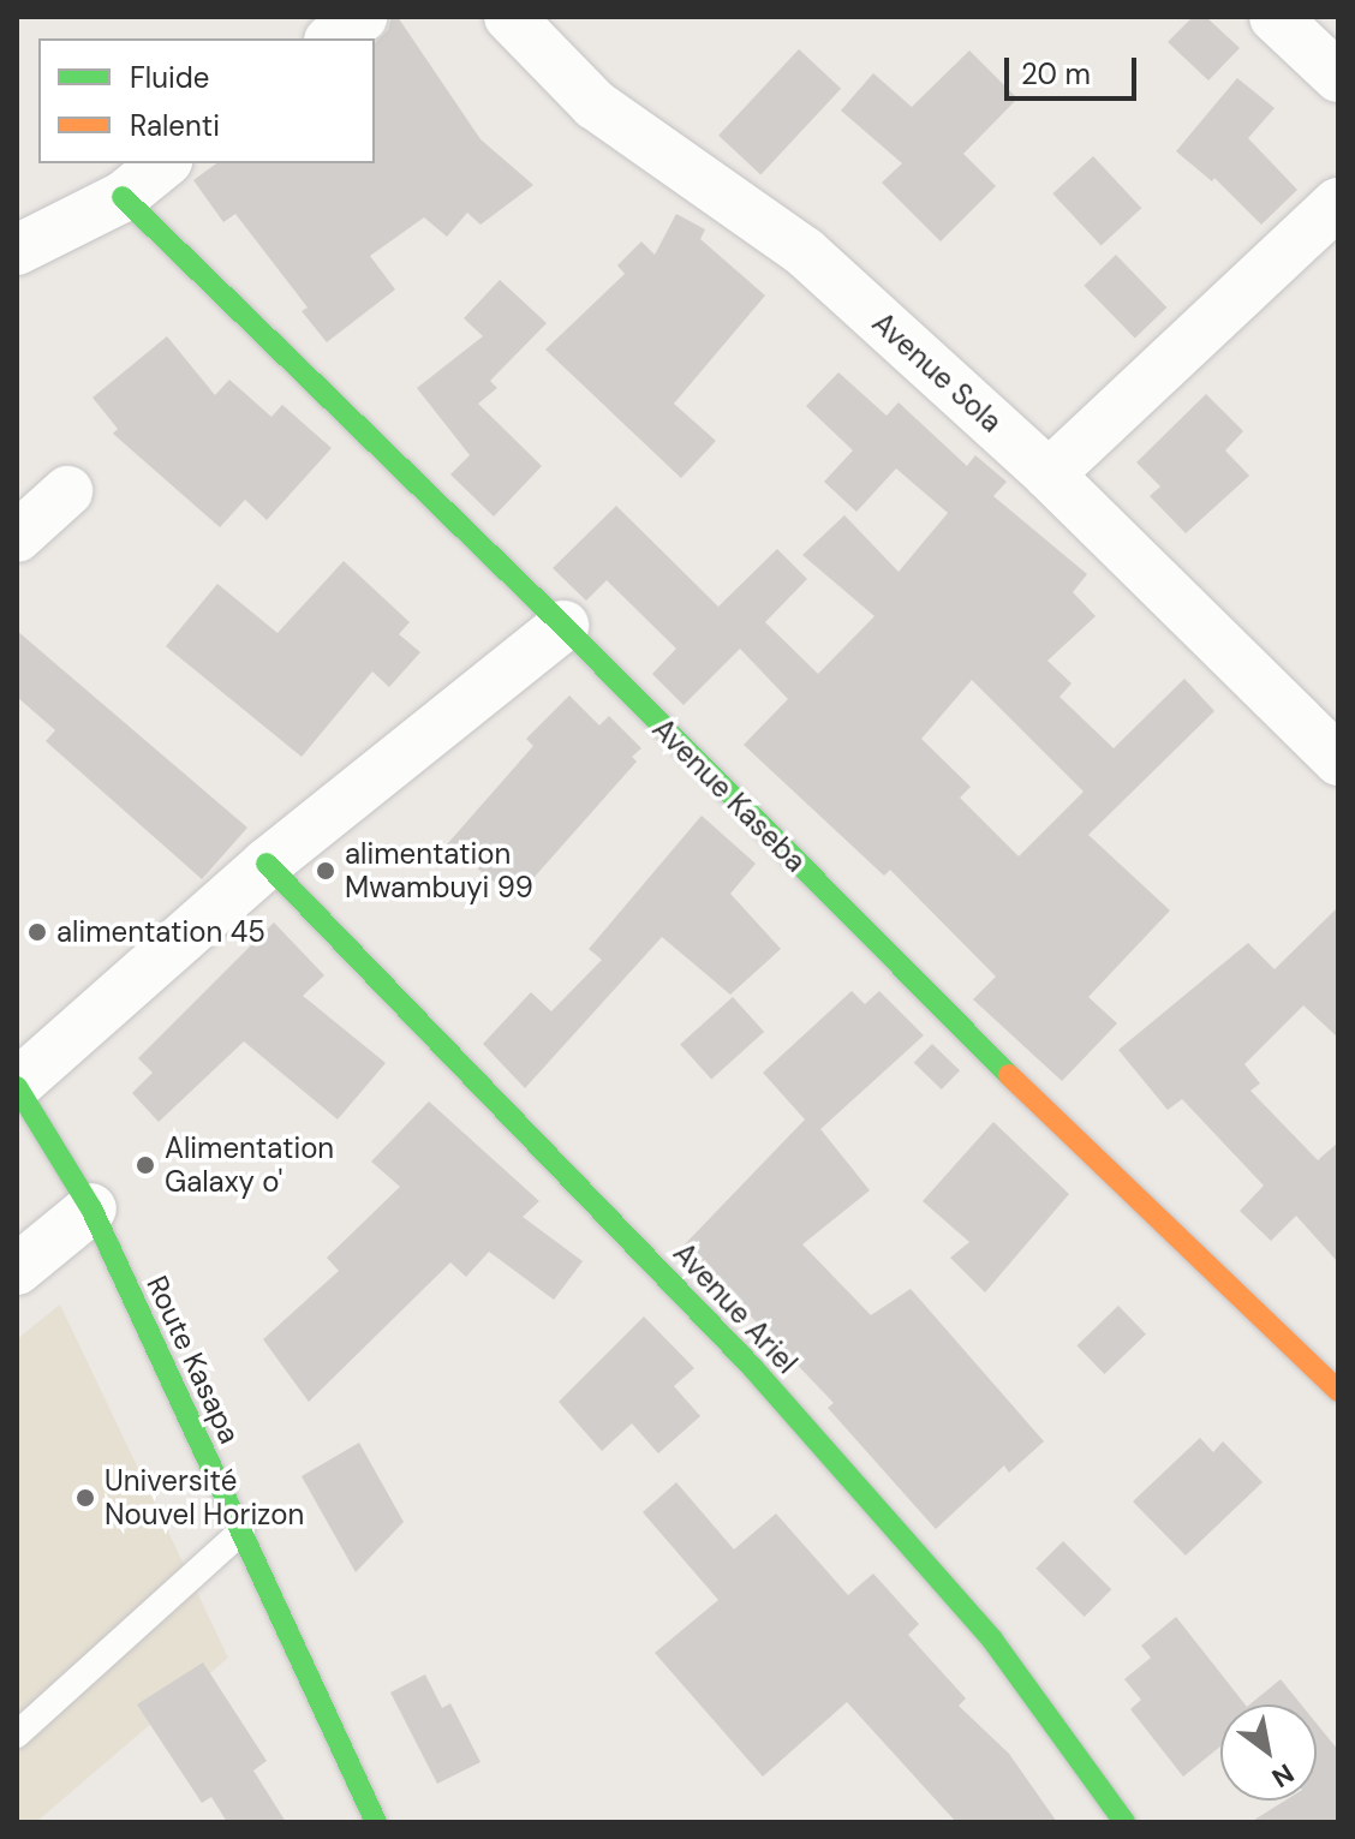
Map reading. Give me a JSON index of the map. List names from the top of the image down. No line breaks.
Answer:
{"streets":{"street":["Avenue Sola","Avenue Kaseba","Avenue Ariel","Route Kasapa"]},"places":["alimentation Mwambuyi 99","alimentation 45","Alimentation Galaxy o'","Université Nouvel Horizon"],"legend":["Fluide","Ralenti"],"scale_bar":"20 m","north":"bottom right"}
